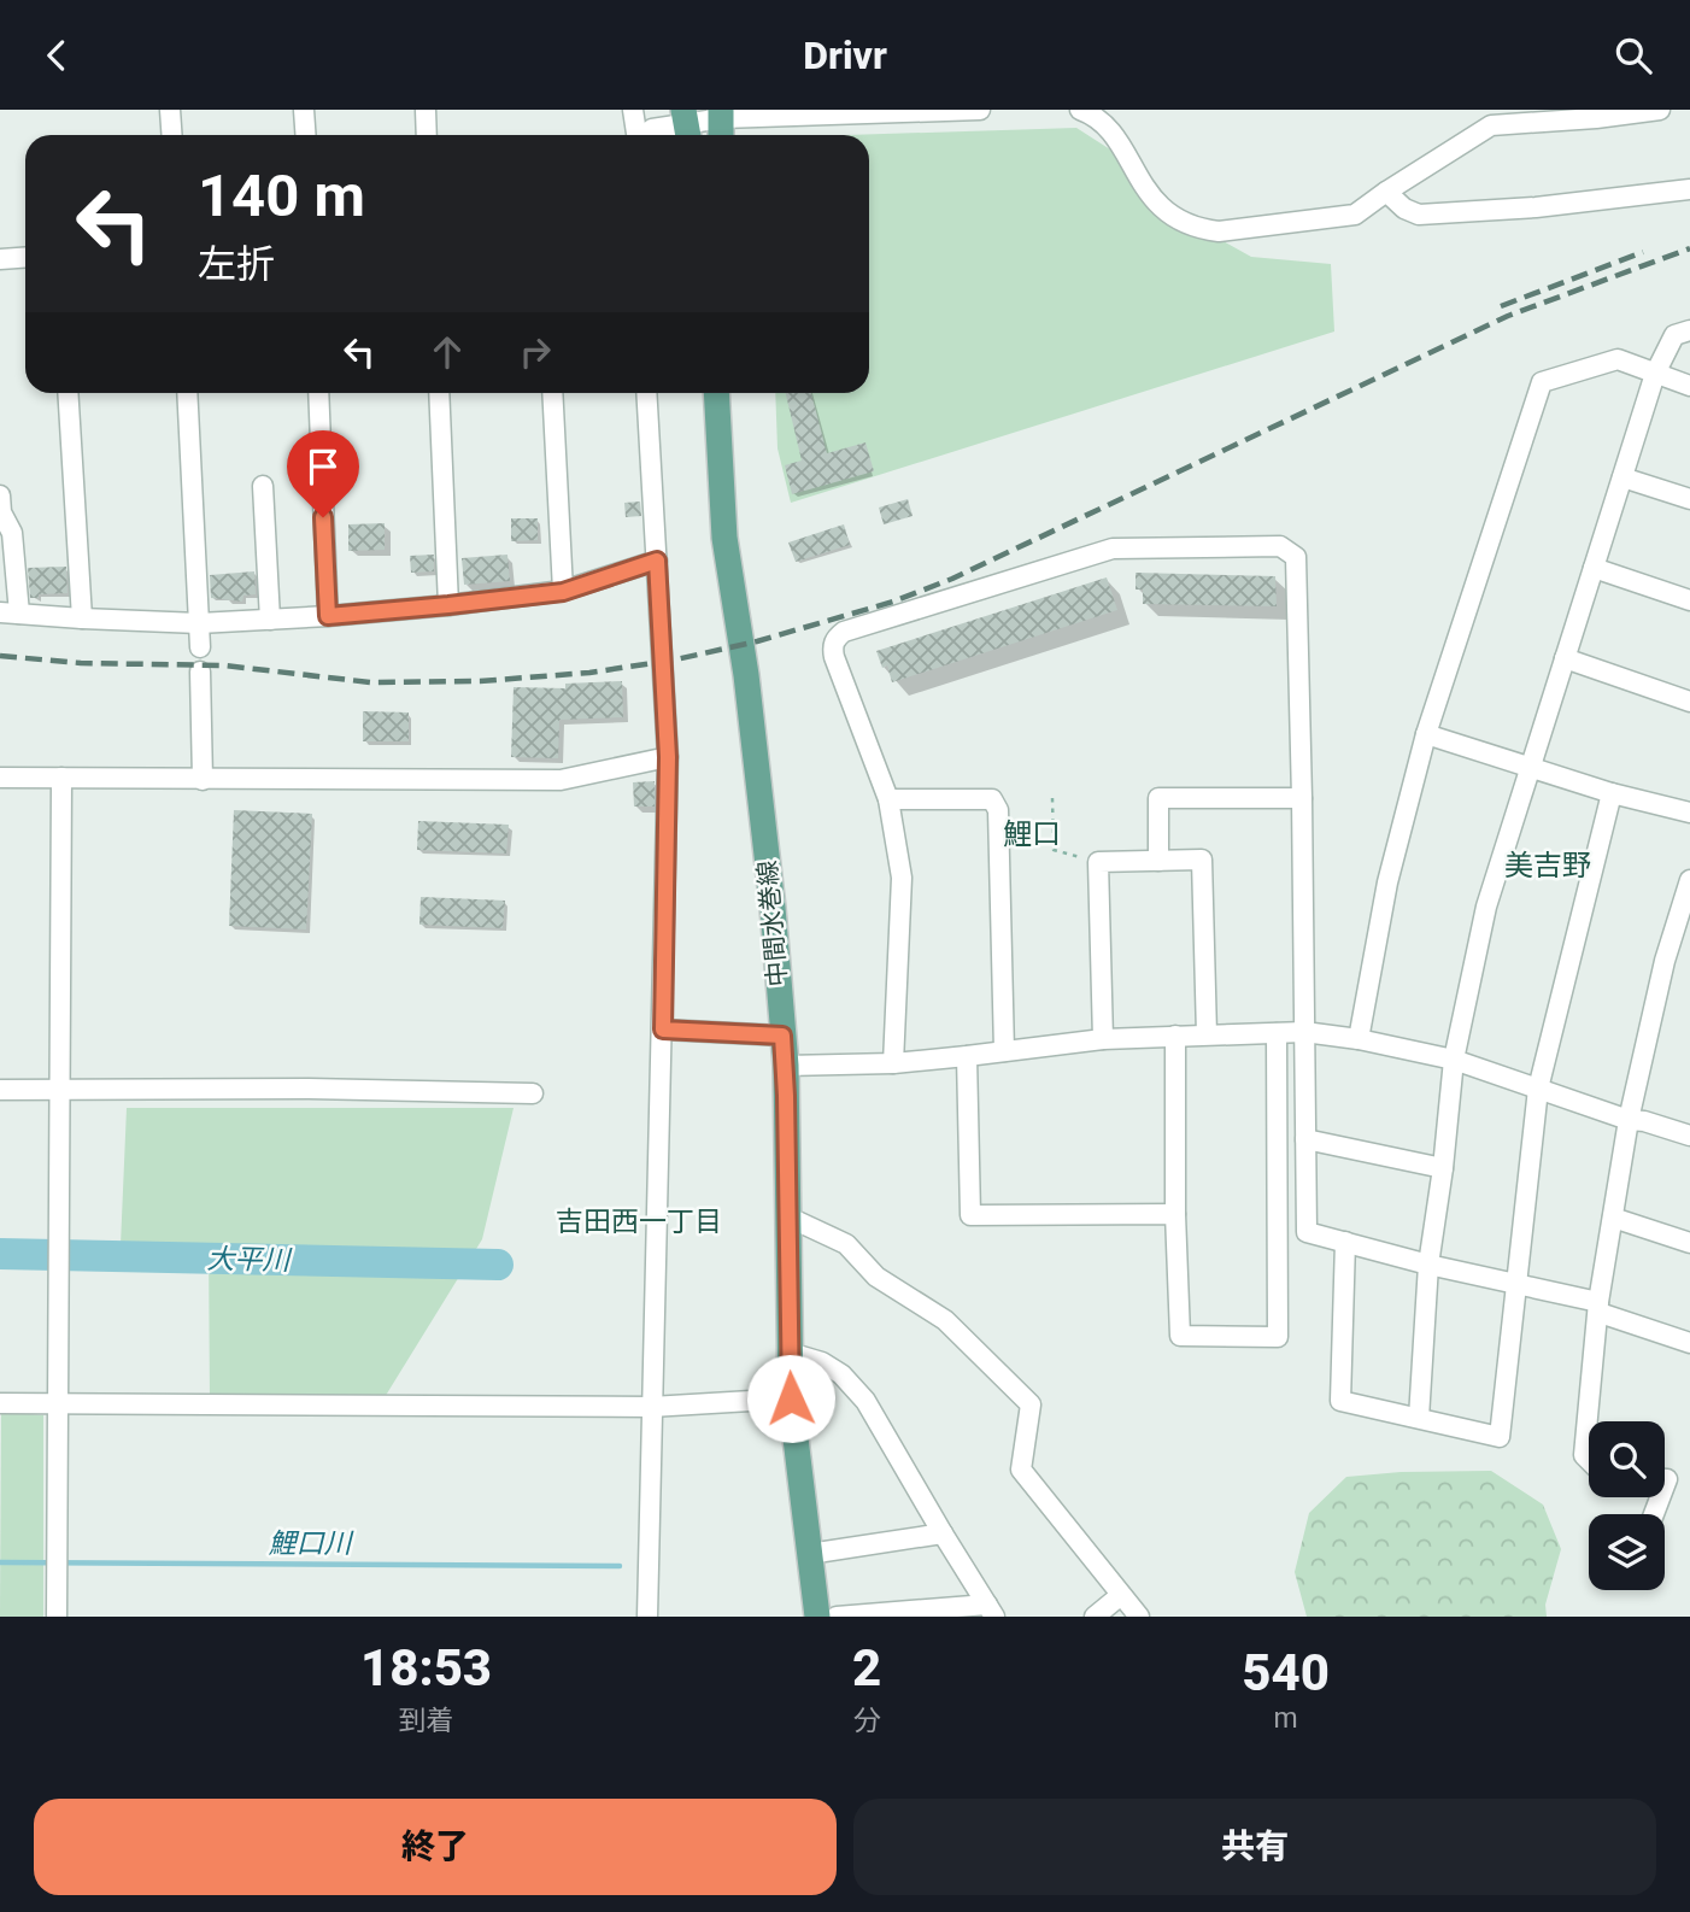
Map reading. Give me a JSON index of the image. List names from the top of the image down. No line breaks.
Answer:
{"streets":{"main road":["中間水巻線"]},"districts":["鯉口","美吉野","吉田西一丁目"],"water":["大平川","鯉口川"],"page":{"header":"Drivr","turn":["140 m","左折"],"eta":["18:53","到着","2","分","540","m"],"buttons":["終了","共有"]}}
